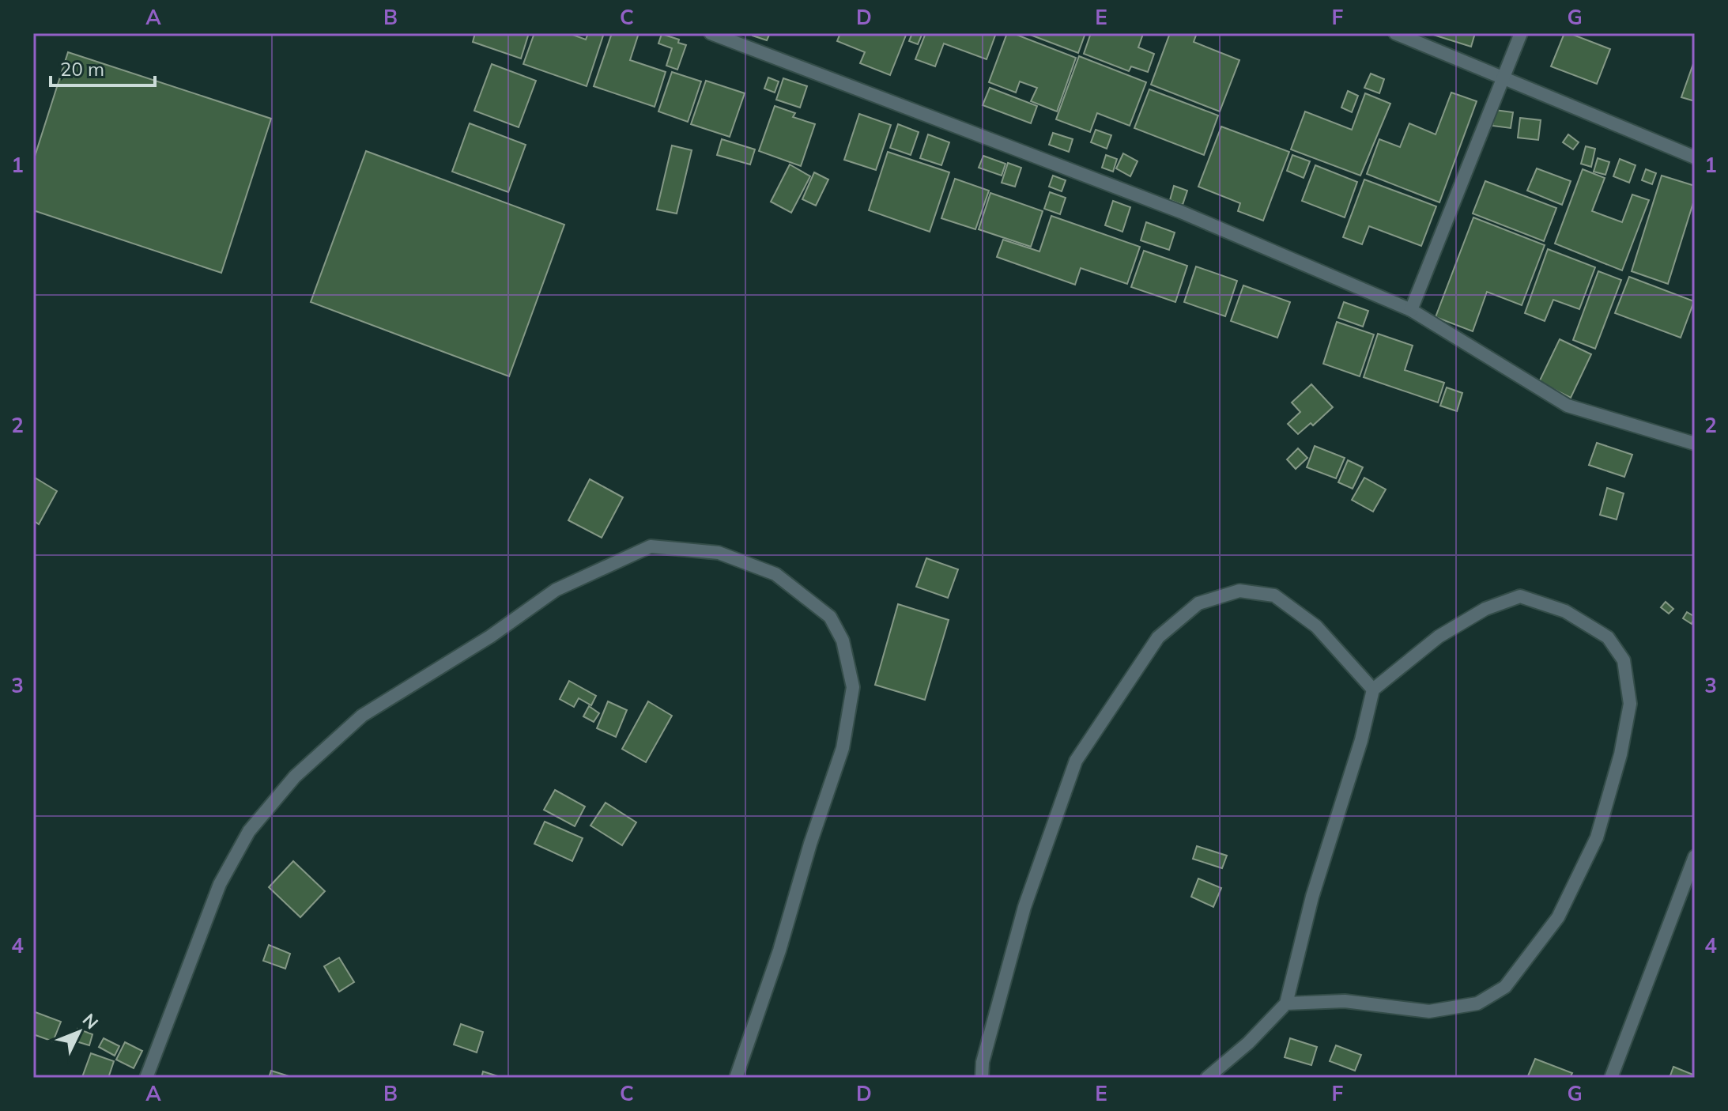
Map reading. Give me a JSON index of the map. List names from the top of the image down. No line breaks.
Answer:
{"scale_bar":"20 m","north":"top right","grid":{"columns":["A","B","C","D","E","F","G"],"rows":["1","2","3","4"]}}
